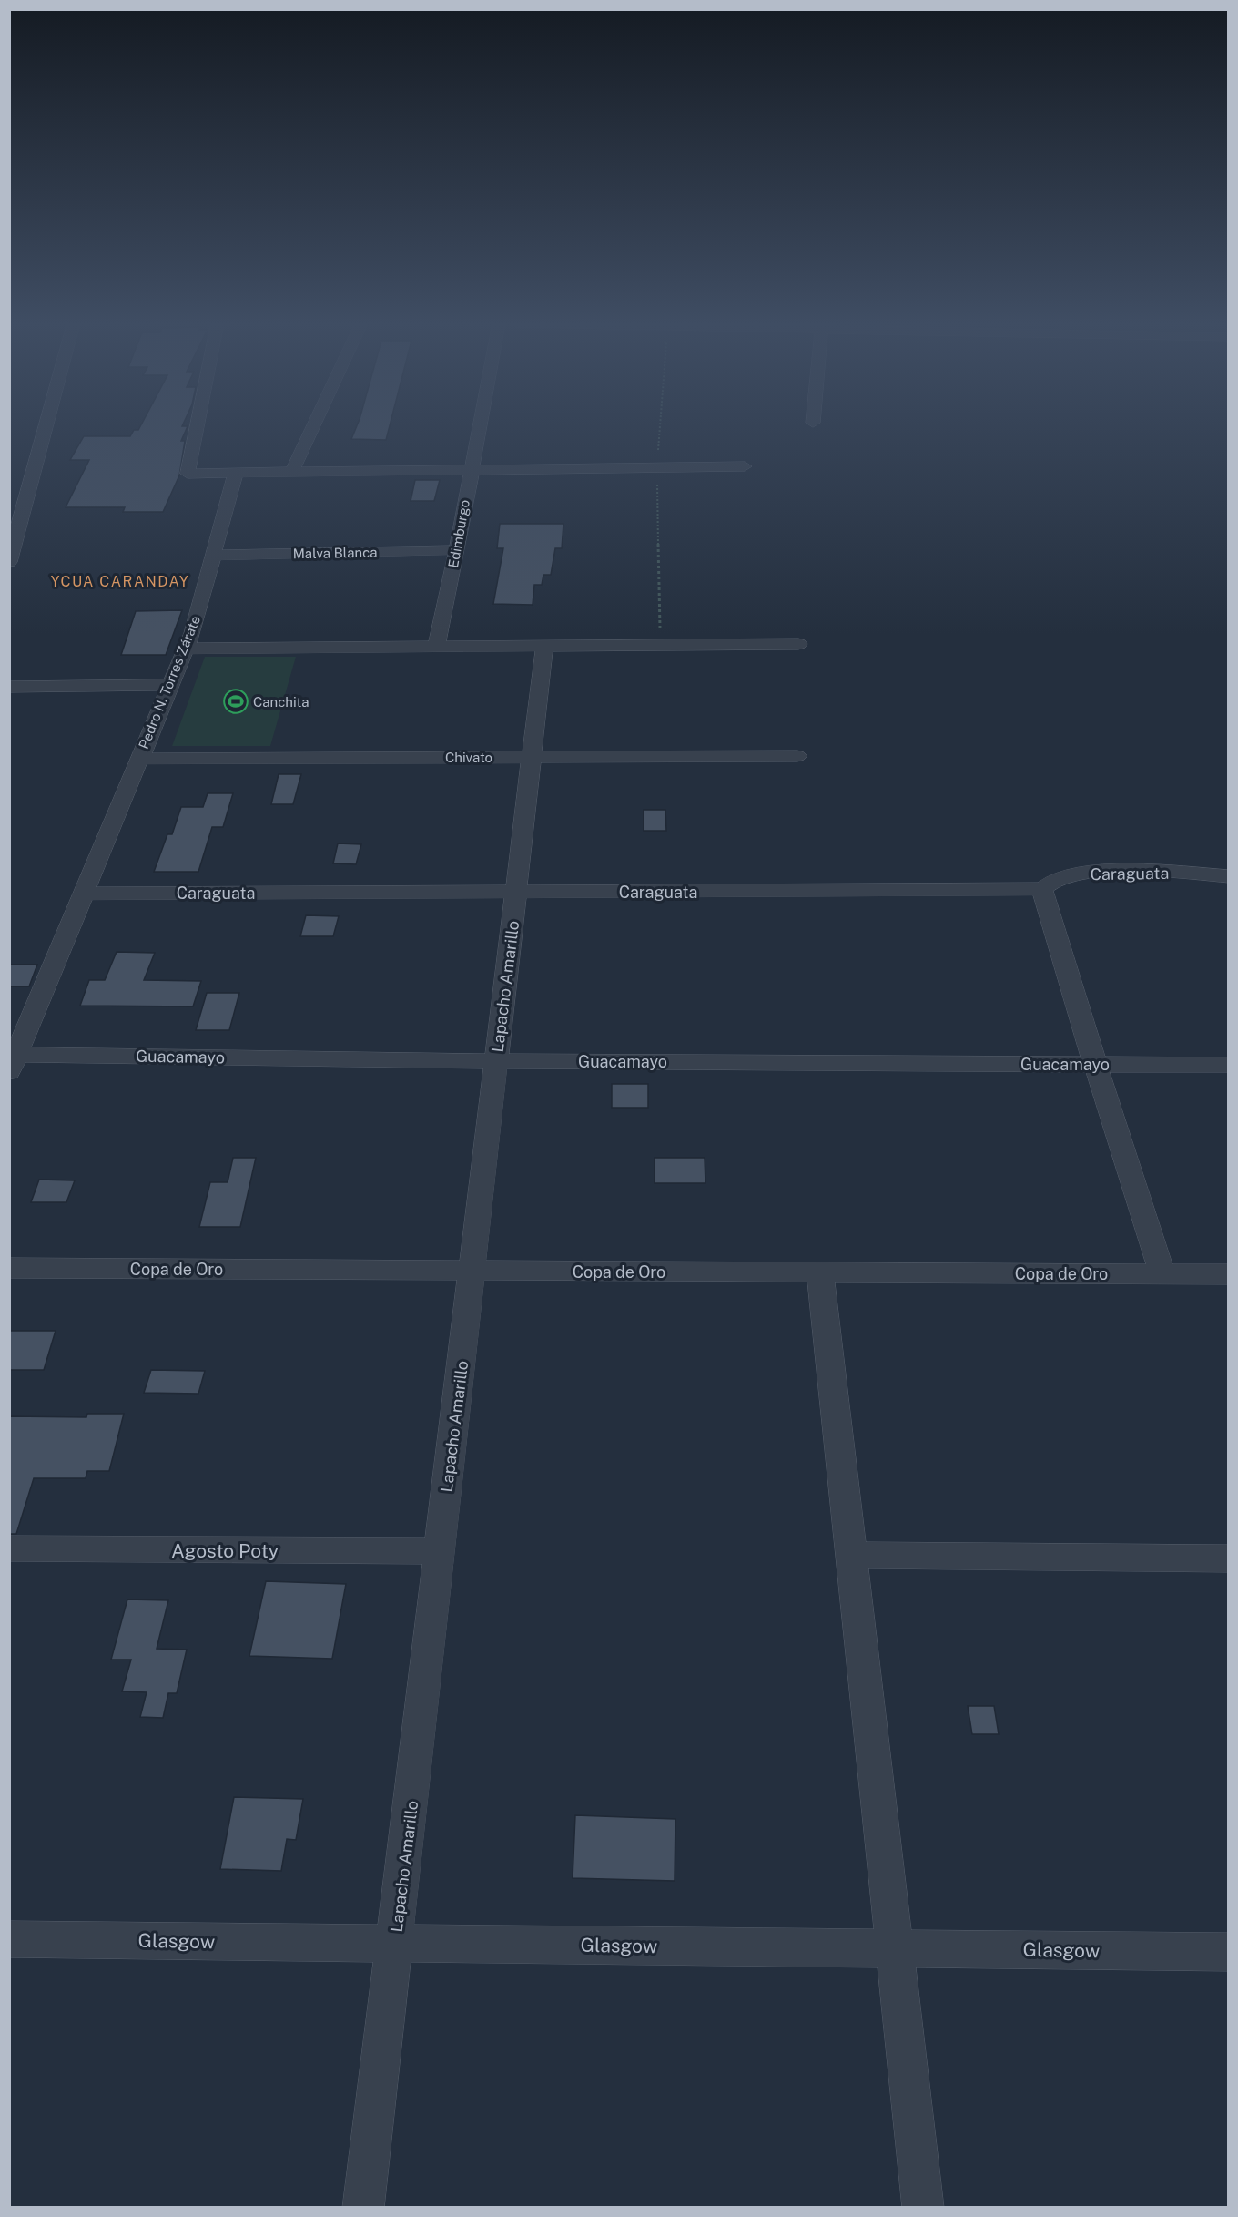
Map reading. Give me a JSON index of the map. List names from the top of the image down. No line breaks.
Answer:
{"streets":{"street":["Edimburgo","Malva Blanca","Pedro N. Torres Zárate","Chivato","Caraguata","Lapacho Amarillo","Guacamayo","Copa de Oro","Agosto Poty","Glasgow"]},"crossings":[["Edimburgo","Malva Blanca"],["Malva Blanca","Pedro N. Torres Zárate"],["Pedro N. Torres Zárate","Chivato"],["Pedro N. Torres Zárate","Caraguata"],["Pedro N. Torres Zárate","Guacamayo"],["Chivato","Lapacho Amarillo"],["Caraguata","Lapacho Amarillo"],["Lapacho Amarillo","Guacamayo"],["Lapacho Amarillo","Copa de Oro"],["Lapacho Amarillo","Agosto Poty"],["Lapacho Amarillo","Glasgow"]],"districts":["YCUA CARANDAY"],"places":{"sports":["Canchita"]}}
